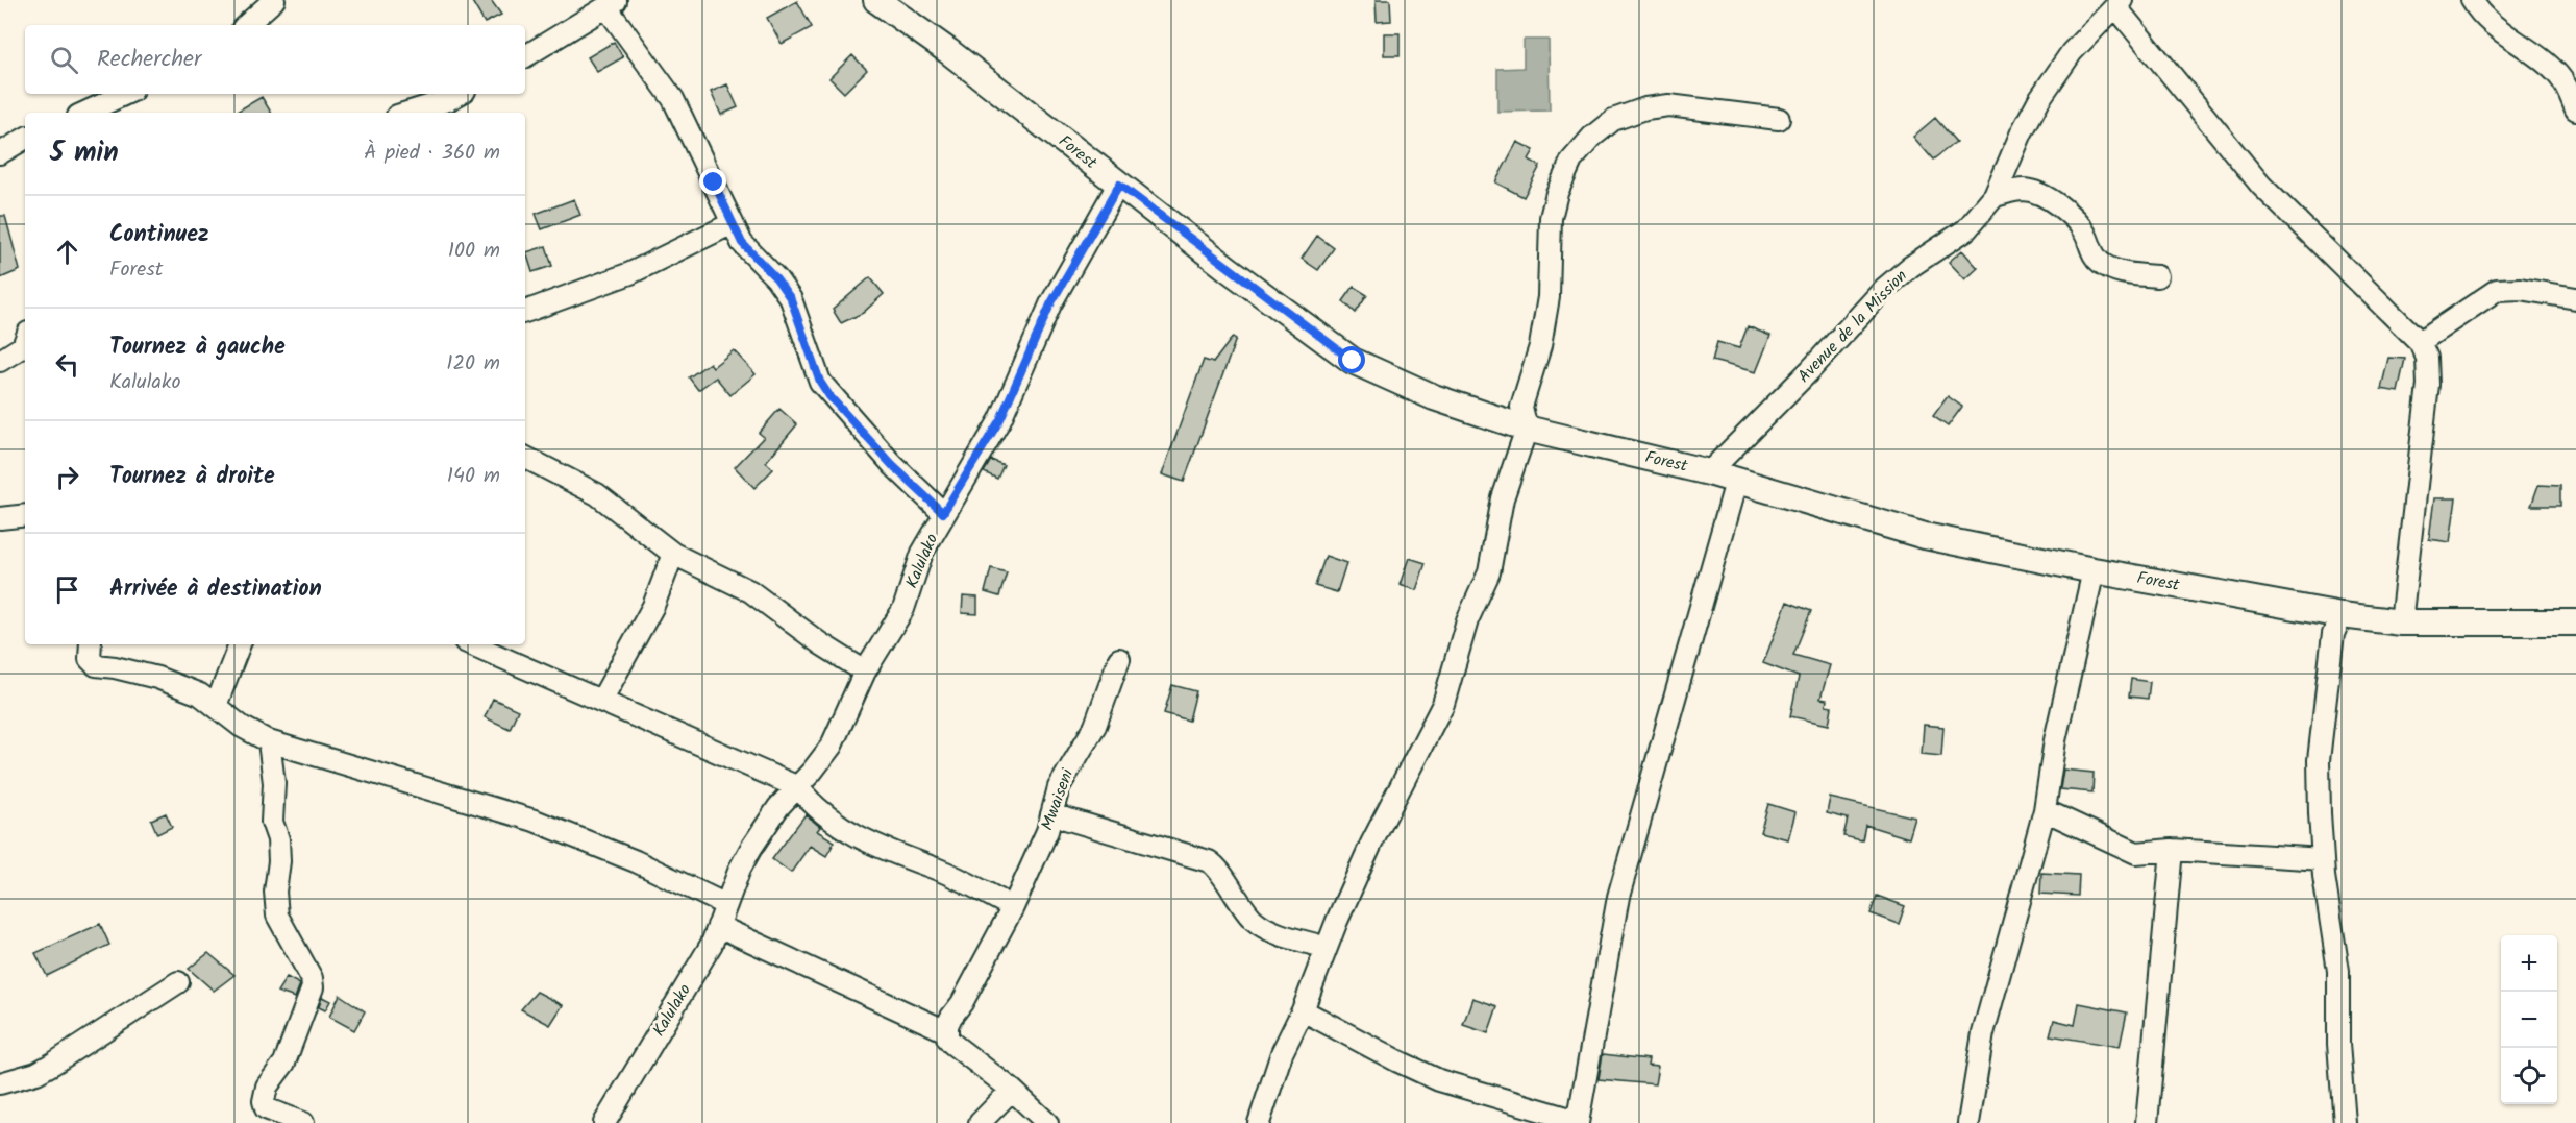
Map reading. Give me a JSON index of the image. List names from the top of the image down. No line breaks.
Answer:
{"streets":{"street":["Forest","Avenue de la Mission","Kalulako","Mwaiseni"]},"crossings":[["Forest","Avenue de la Mission"],["Forest","Kalulako"]],"page":{"search":"Rechercher","heading":["5 min","À pied · 360 m"],"list":[["Continuez","Forest","100 m"],["Tournez à gauche","Kalulako","120 m"],["Tournez à droite","140 m"],"Arrivée à destination"],"map_buttons":["+","−"]}}
